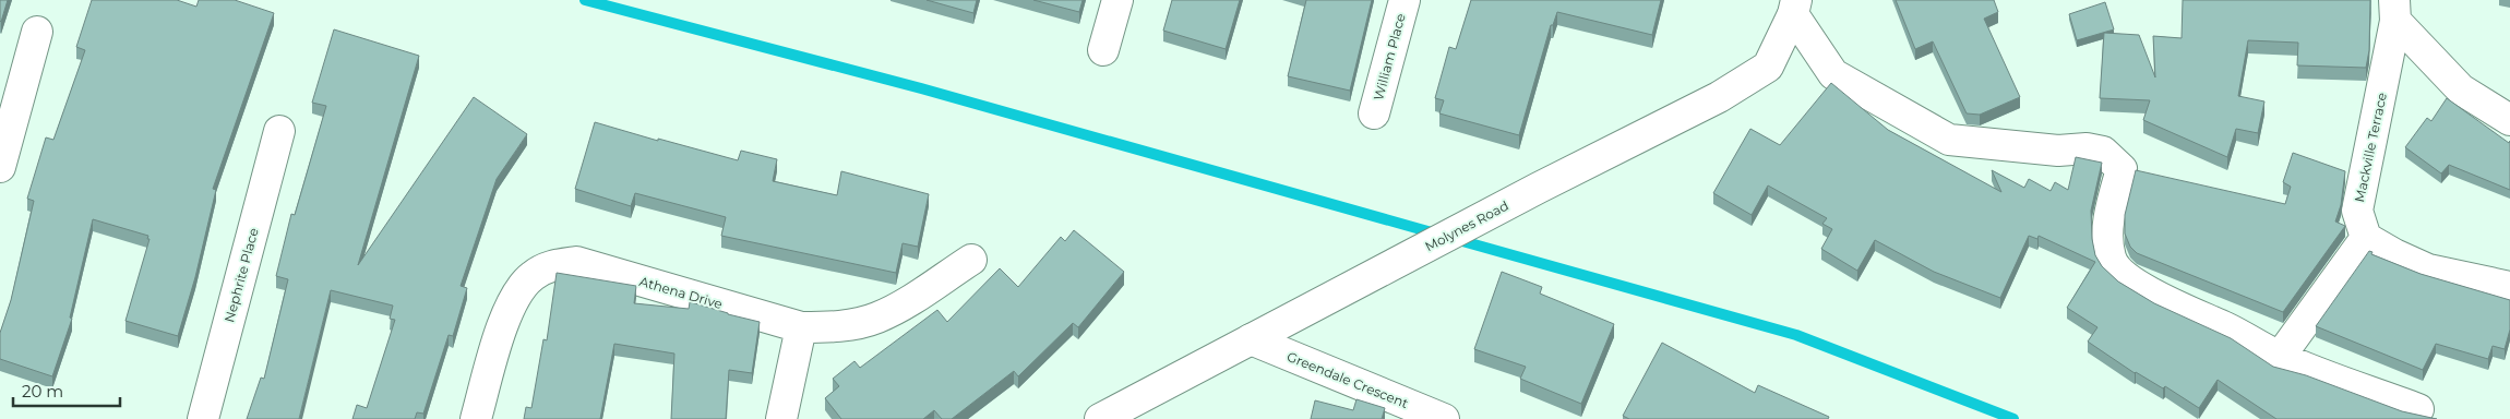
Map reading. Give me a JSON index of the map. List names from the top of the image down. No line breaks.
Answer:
{"streets":{"street":["William Place","Mackville Terrace","Molynes Road","Nephrite Place","Athena Drive","Greendale Crescent"]},"crossings":[["Molynes Road","Greendale Crescent"]],"scale_bar":"20 m"}
